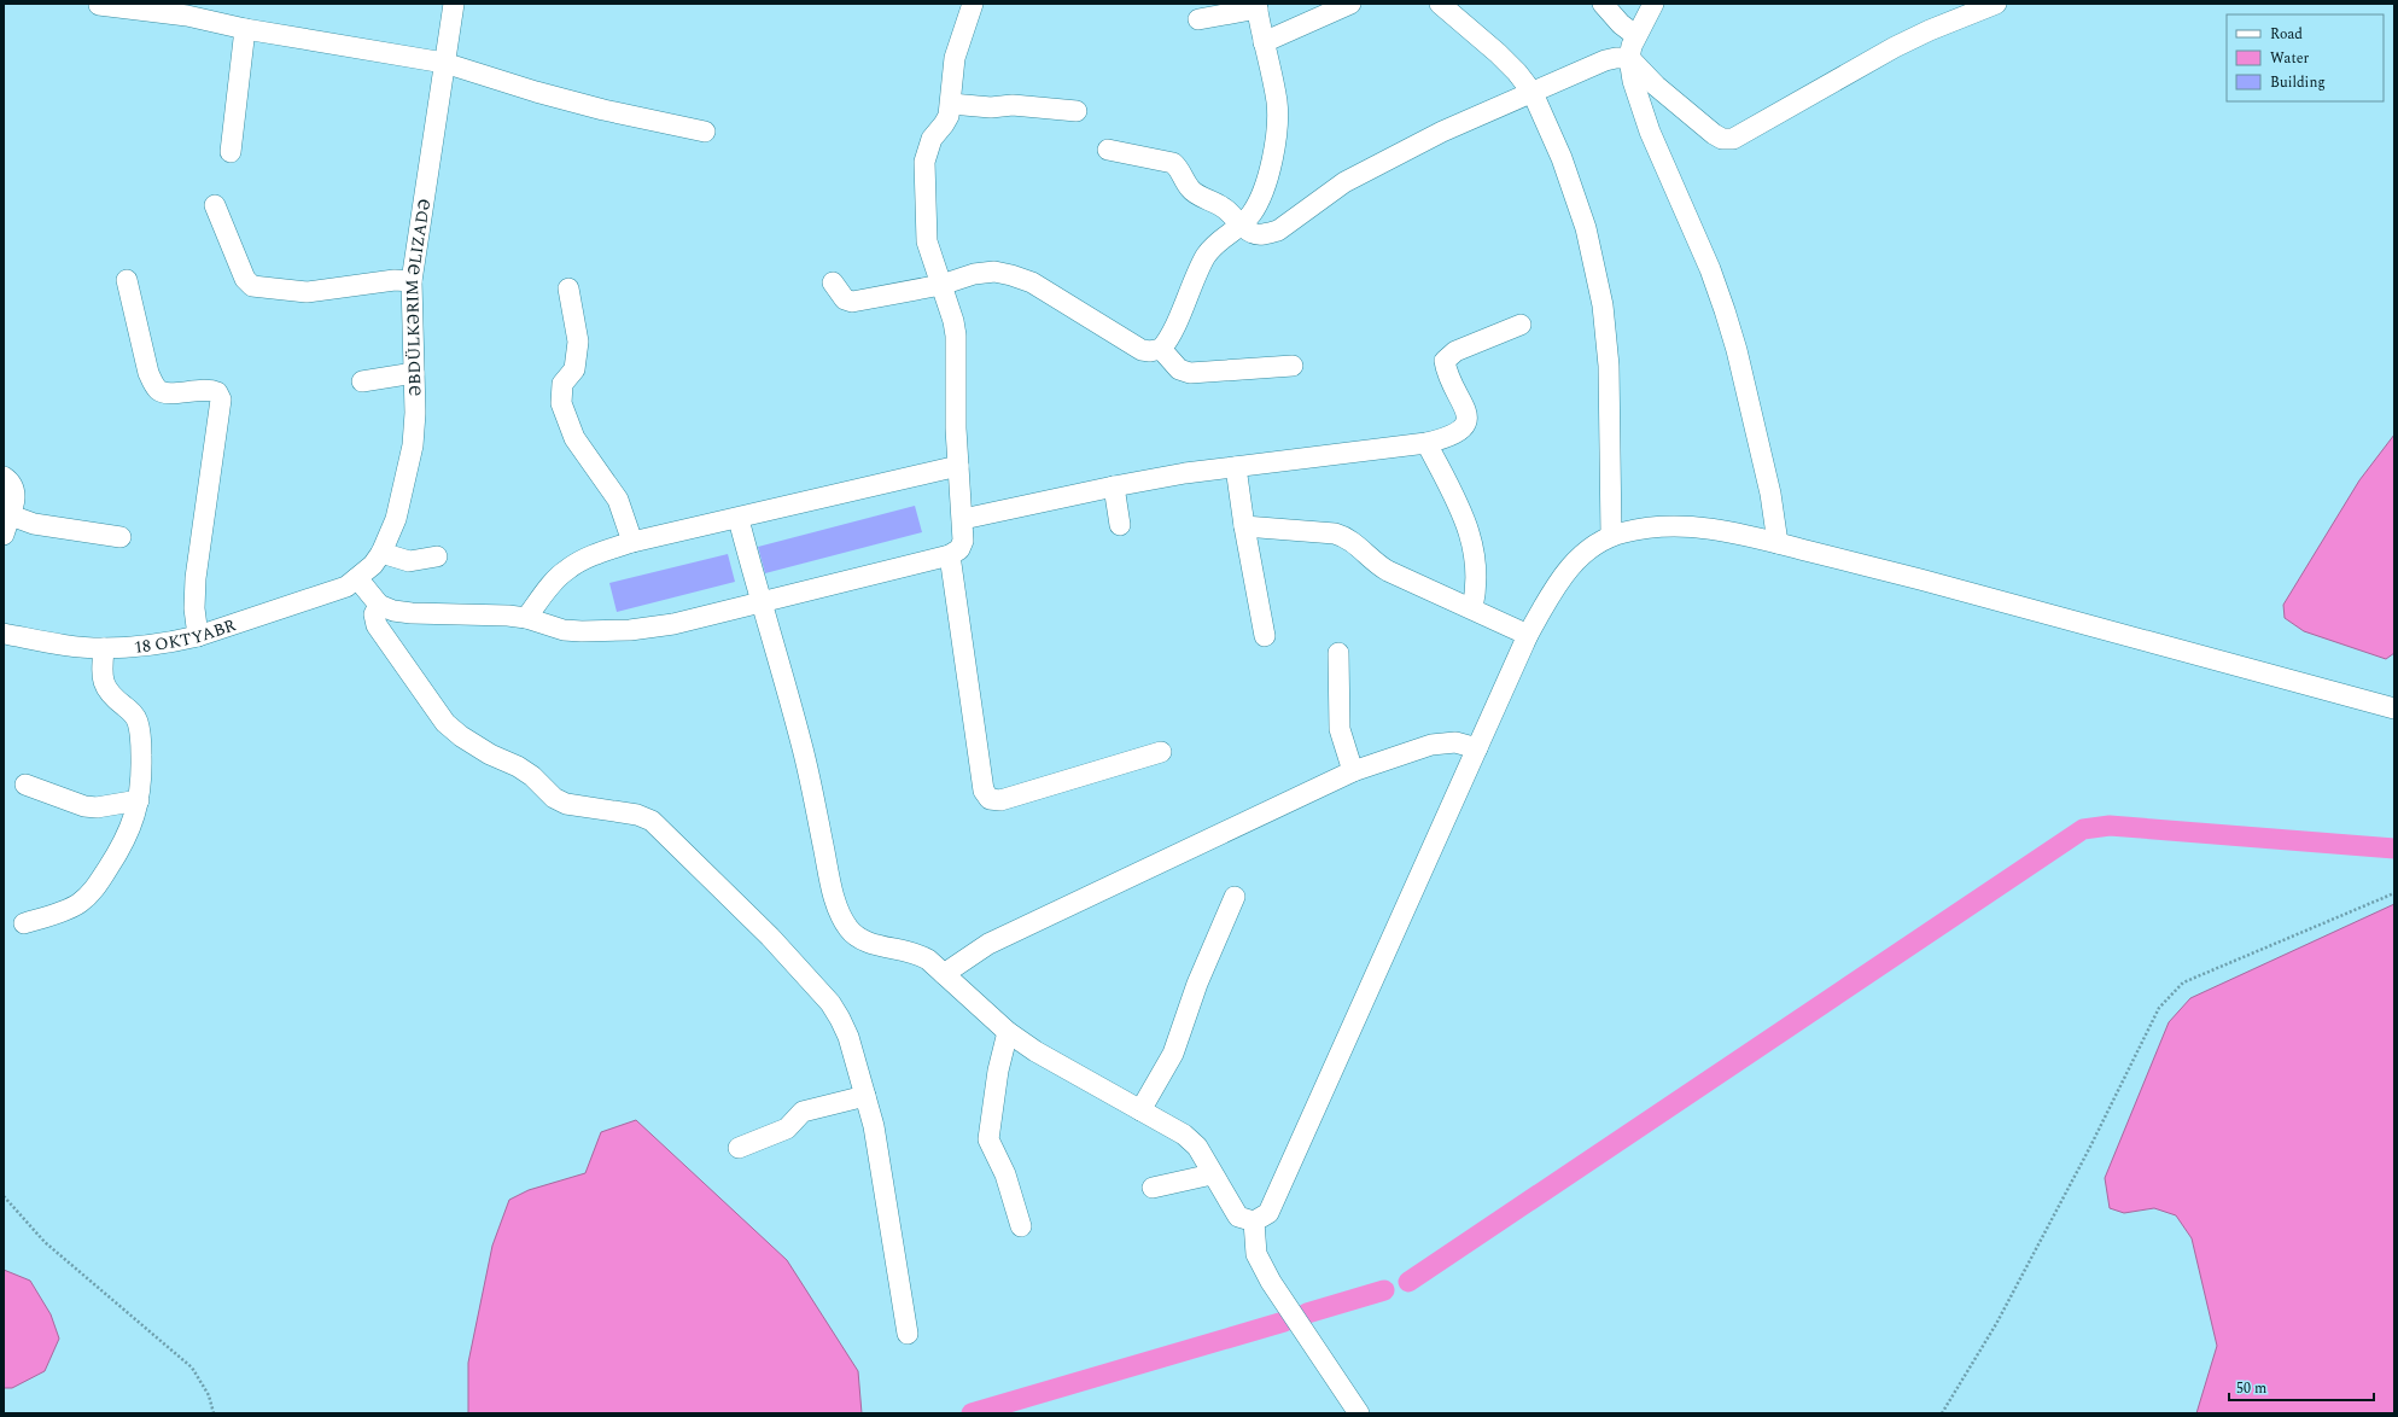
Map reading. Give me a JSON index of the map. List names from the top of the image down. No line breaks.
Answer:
{"streets":{"street":["ƏBDÜLKƏRIM ƏLIZADƏ","18 OKTYABR"]},"crossings":[["ƏBDÜLKƏRIM ƏLIZADƏ","18 OKTYABR"]],"legend":["Road","Water","Building"],"scale_bar":"50 m"}
